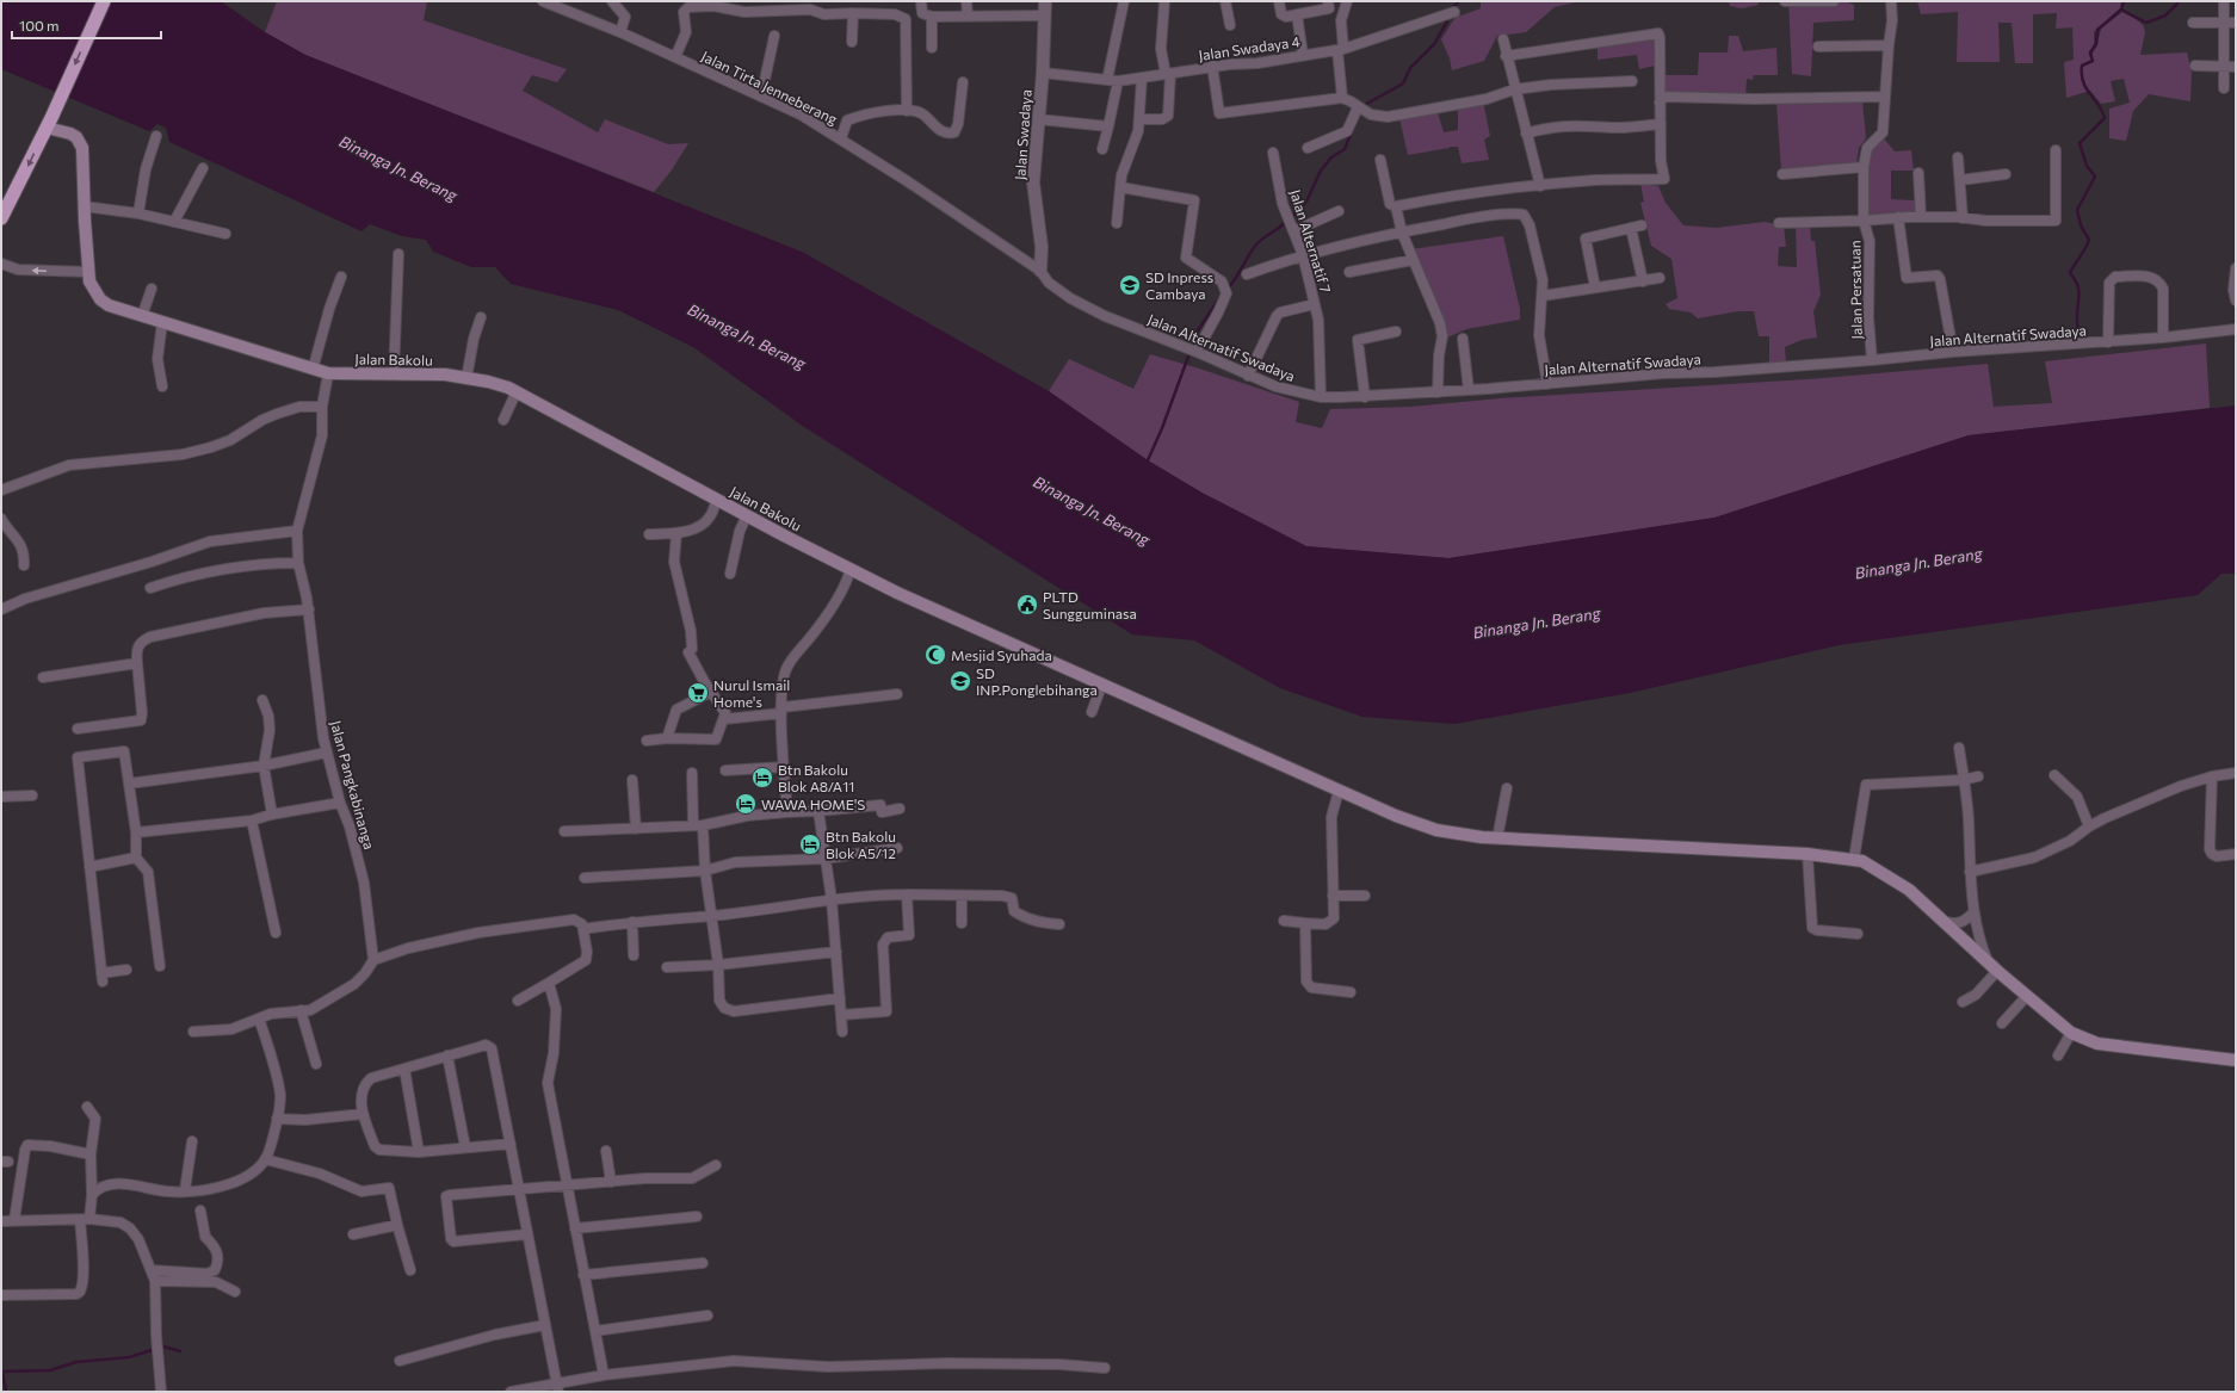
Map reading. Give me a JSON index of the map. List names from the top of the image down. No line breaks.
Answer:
{"streets":{"main road":["Jalan Bakolu"],"street":["Jalan Swadaya 4","Jalan Tirta Jenneberang","Jalan Swadaya","Jalan Alternatif 7","Jalan Persatuan","Jalan Alternatif Swadaya","Jalan Pangkabinanga"]},"crossings":[["Jalan Swadaya 4","Jalan Swadaya"],["Jalan Tirta Jenneberang","Jalan Swadaya"],["Jalan Tirta Jenneberang","Jalan Alternatif Swadaya"],["Jalan Swadaya","Jalan Alternatif Swadaya"],["Jalan Alternatif 7","Jalan Alternatif Swadaya"],["Jalan Persatuan","Jalan Alternatif Swadaya"],["Jalan Bakolu","Jalan Pangkabinanga"]],"water":["Binanga Jn. Berang"],"places":{"school or university":["SD Inpress Cambaya","SD INP.Ponglebihanga"],"public building":["PLTD Sungguminasa"],"mosque":["Mesjid Syuhada"],"supermarket":["Nurul Ismail Home's"],"hotel":["Btn Bakolu Blok A8/A11","WAWA HOME'S","Btn Bakolu Blok A5/12"]},"scale_bar":"100 m"}
